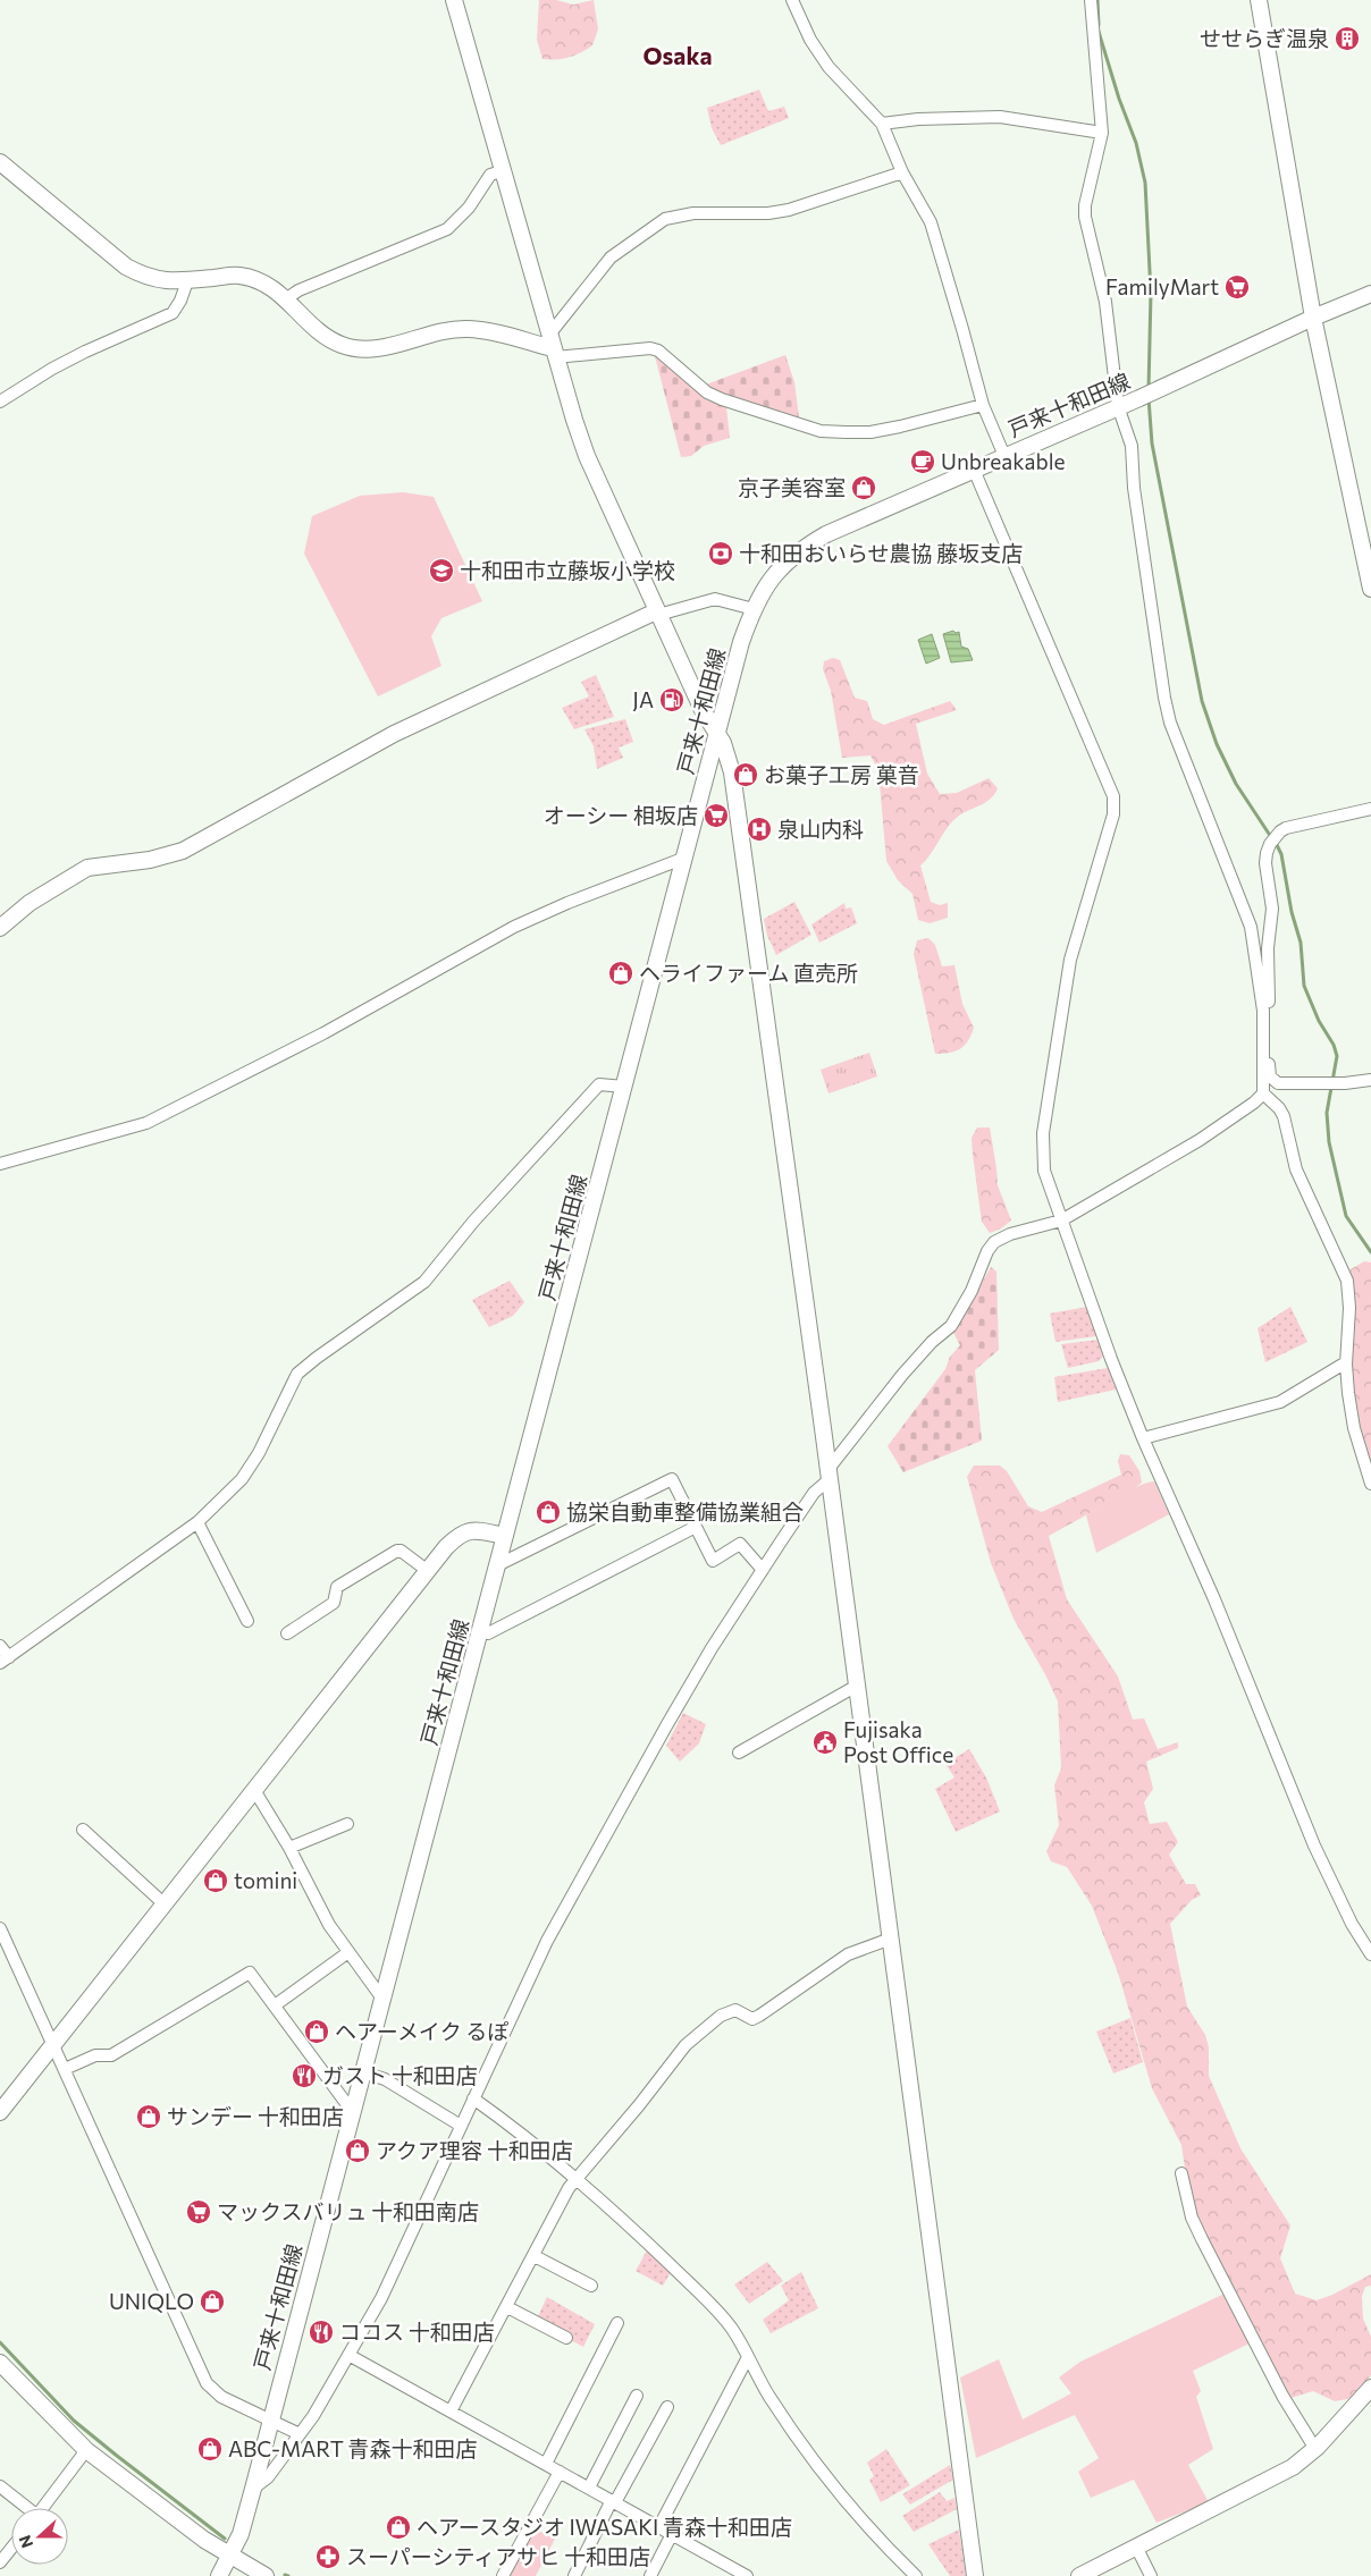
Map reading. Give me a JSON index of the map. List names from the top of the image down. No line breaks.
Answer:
{"streets":{"street":["戸来十和田線"]},"districts":["Osaka"],"places":{"building":["せせらぎ温泉"],"supermarket":["FamilyMart","オーシー 相坂店","マックスバリュ 十和田南店"],"cafe":["Unbreakable"],"shop":["京子美容室","お菓子工房 菓音","ヘライファーム 直売所","協栄自動車整備協業組合","tomini","ヘアーメイク るぽ","サンデー 十和田店","アクア理容 十和田店","UNIQLO","ABC-MART 青森十和田店","ヘアースタジオ IWASAKI 青森十和田店"],"bank":["十和田おいらせ農協 藤坂支店"],"school or university":["十和田市立藤坂小学校"],"fuel station":["JA"],"hospital":["泉山内科"],"public building":["Fujisaka Post Office"],"restaurant":["ガスト 十和田店","ココス 十和田店"],"pharmacy":["スーパーシティアサヒ 十和田店"]},"north":"left"}
